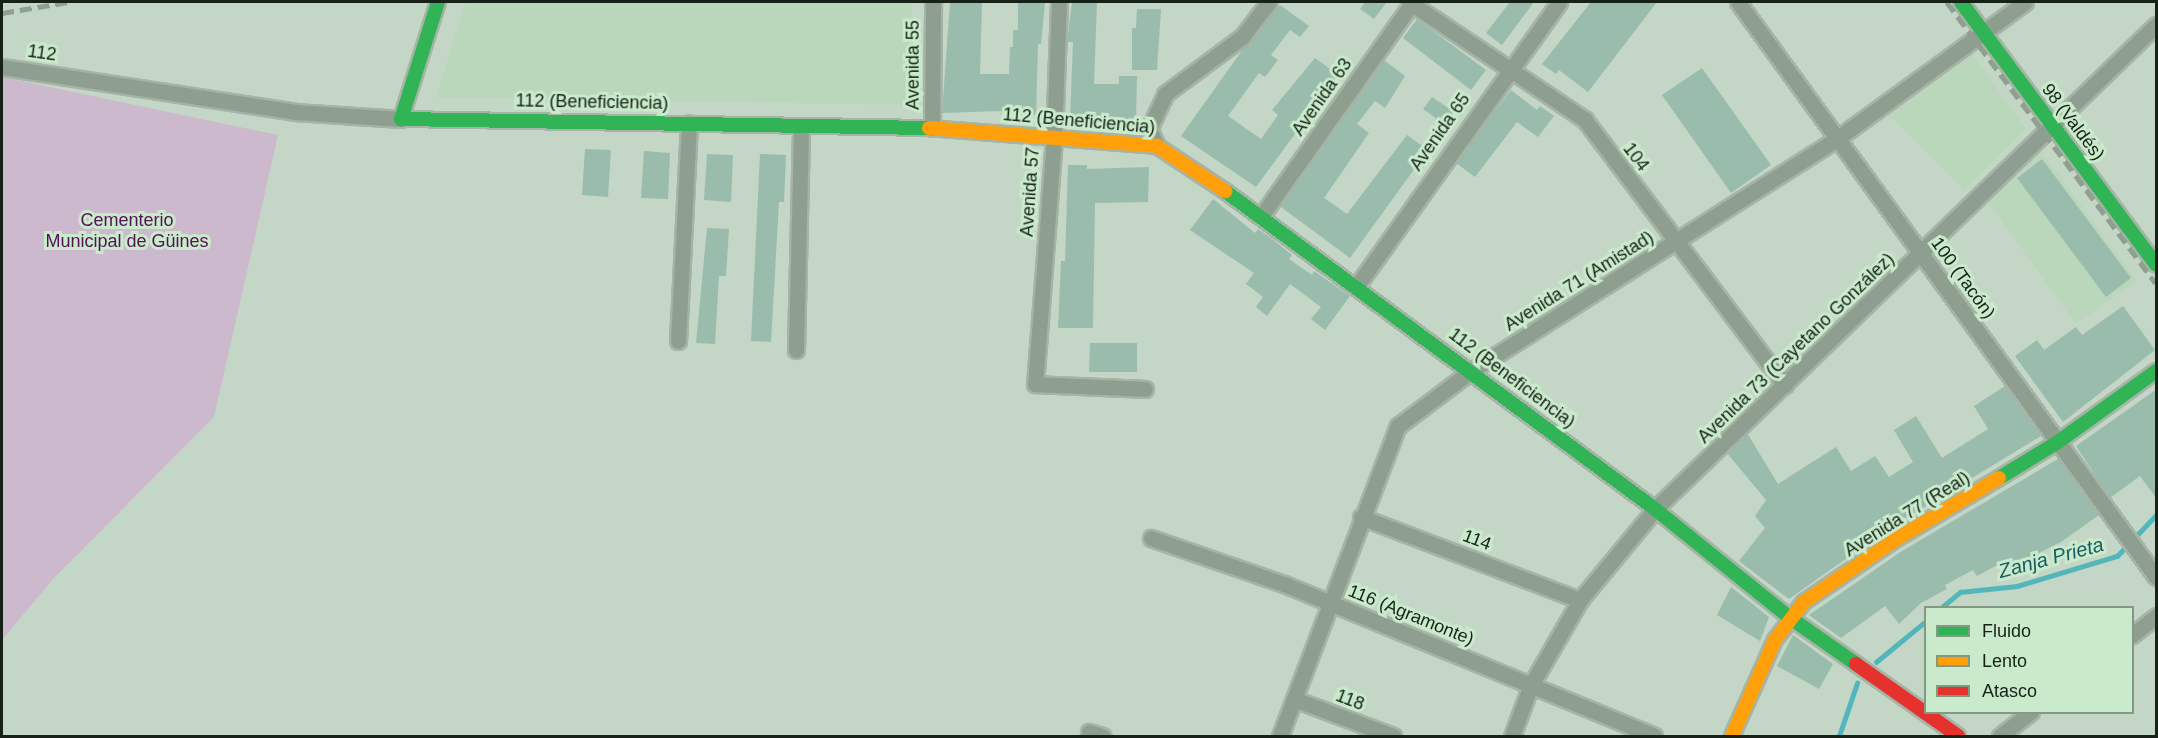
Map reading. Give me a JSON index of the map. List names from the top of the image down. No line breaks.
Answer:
{"streets":{"street":["112","Avenida 55","Avenida 63","112 (Beneficiencia)","98 (Valdés)","Avenida 65","104","Avenida 57","100 (Tacón)","Avenida 71 (Amistad)","Avenida 73 (Cayetano González)","Avenida 77 (Real)","114","116 (Agramonte)","118"]},"crossings":[["112","112 (Beneficiencia)"],["Avenida 55","112 (Beneficiencia)"],["Avenida 63","112 (Beneficiencia)"],["Avenida 63","104"],["112 (Beneficiencia)","Avenida 65"],["112 (Beneficiencia)","Avenida 57"],["112 (Beneficiencia)","Avenida 71 (Amistad)"],["112 (Beneficiencia)","Avenida 73 (Cayetano González)"],["112 (Beneficiencia)","Avenida 77 (Real)"],["98 (Valdés)","Avenida 71 (Amistad)"],["98 (Valdés)","Avenida 73 (Cayetano González)"],["Avenida 65","104"],["104","Avenida 71 (Amistad)"],["104","Avenida 73 (Cayetano González)"],["100 (Tacón)","Avenida 71 (Amistad)"],["100 (Tacón)","Avenida 73 (Cayetano González)"],["100 (Tacón)","Avenida 77 (Real)"],["Avenida 71 (Amistad)","114"],["Avenida 71 (Amistad)","116 (Agramonte)"],["Avenida 71 (Amistad)","118"],["Avenida 73 (Cayetano González)","114"],["Avenida 73 (Cayetano González)","116 (Agramonte)"]],"water":["Zanja Prieta"],"parks":["Cementerio Municipal de Güines"],"legend":["Fluido","Lento","Atasco"]}
